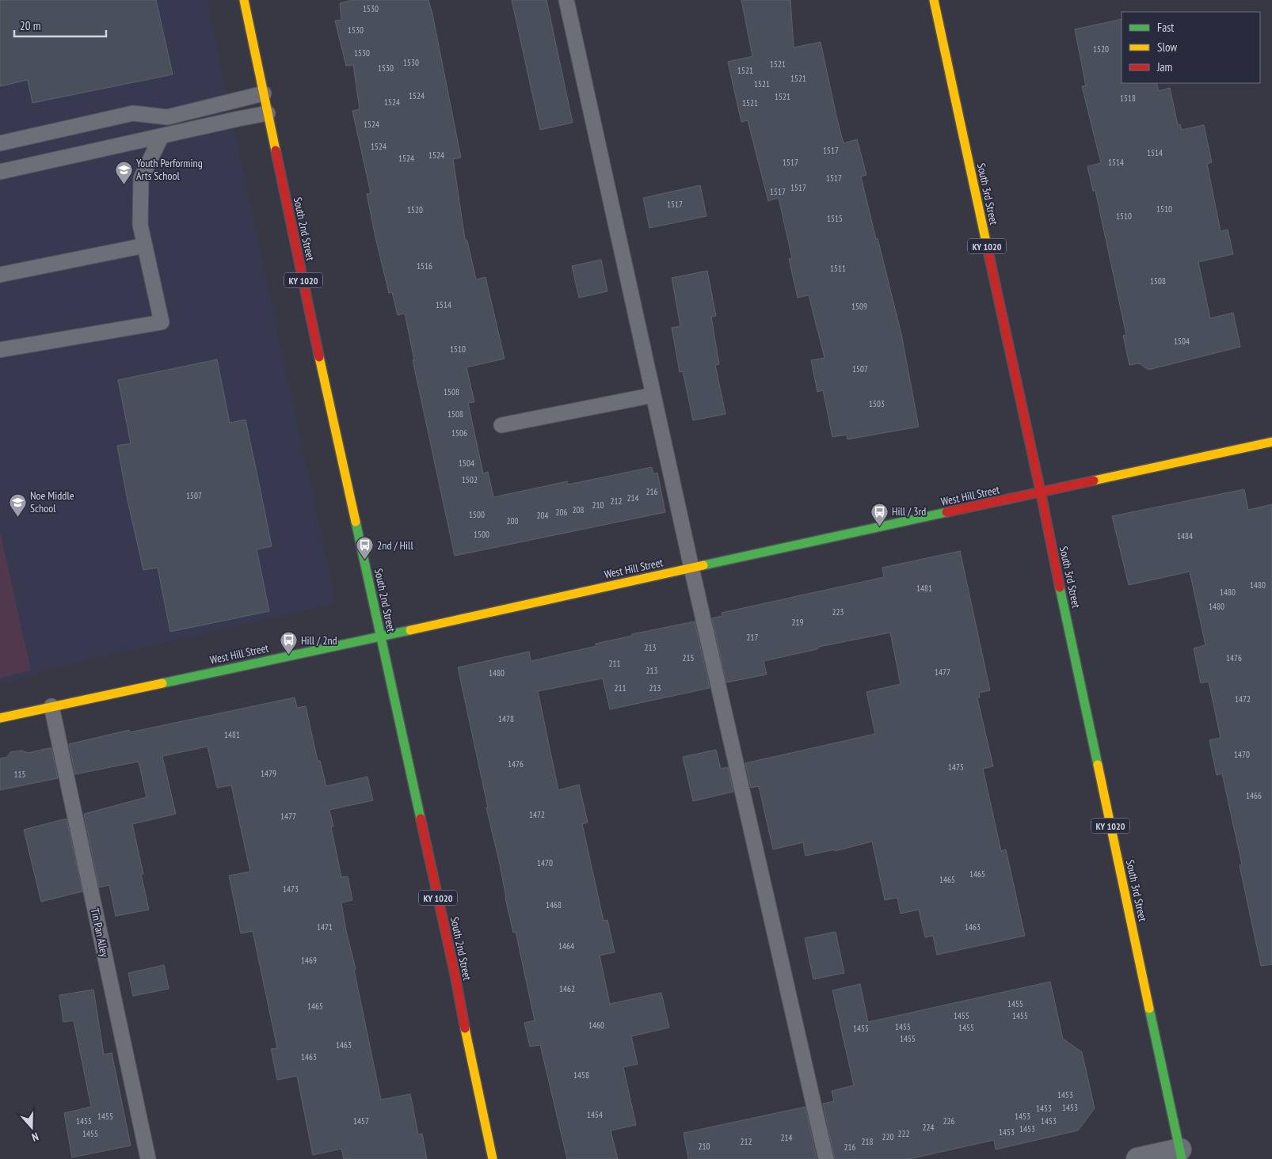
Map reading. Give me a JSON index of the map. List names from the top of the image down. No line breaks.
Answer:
{"streets":{"main road":["South 3rd Street","South 2nd Street","KY 1020","West Hill Street"],"lane":["Tin Pan Alley"]},"crossings":[["South 3rd Street","West Hill Street"],["South 2nd Street","West Hill Street"],["West Hill Street","Tin Pan Alley"]],"places":{"school or university":["Youth Performing Arts School","Noe Middle School"],"bus stop":["Hill / 3rd","2nd / Hill","Hill / 2nd"]},"house_numbers":["1530","1530","1520","1530","1530","1521","1530","1521","1521","1521","1524","1521","1518","1524","1521","1524","1524","1517","1514","1524","1524","1517","1514","1517","1517","1517","1517","1510","1520","1510","1515","1516","1511","1508","1514","1509","1504","1510","1507","1508","1503","1508","1506","1504","1502","216","1507","214","212","210","208","206","1500","204","200","1500","1484","1480","1481","1480","1480","223","219","217","213","215","1476","211","213","1477","1480","211","213","1472","1478","1481","1470","1476","1475","1479","115","1466","1472","1477","1470","1465","1465","1473","1468","1471","1463","1464","1469","1462","1455","1465","1455","1455","1460","1455","1455","1455","1455","1463","1463","1458","1453","1453","1453","1454","1455","1453","1455","1457","226","1453","224","1453","1453","1455","222","220","214","212","218","210","216"],"legend":["Fast","Slow","Jam"],"scale_bar":"20 m","north":"bottom"}
